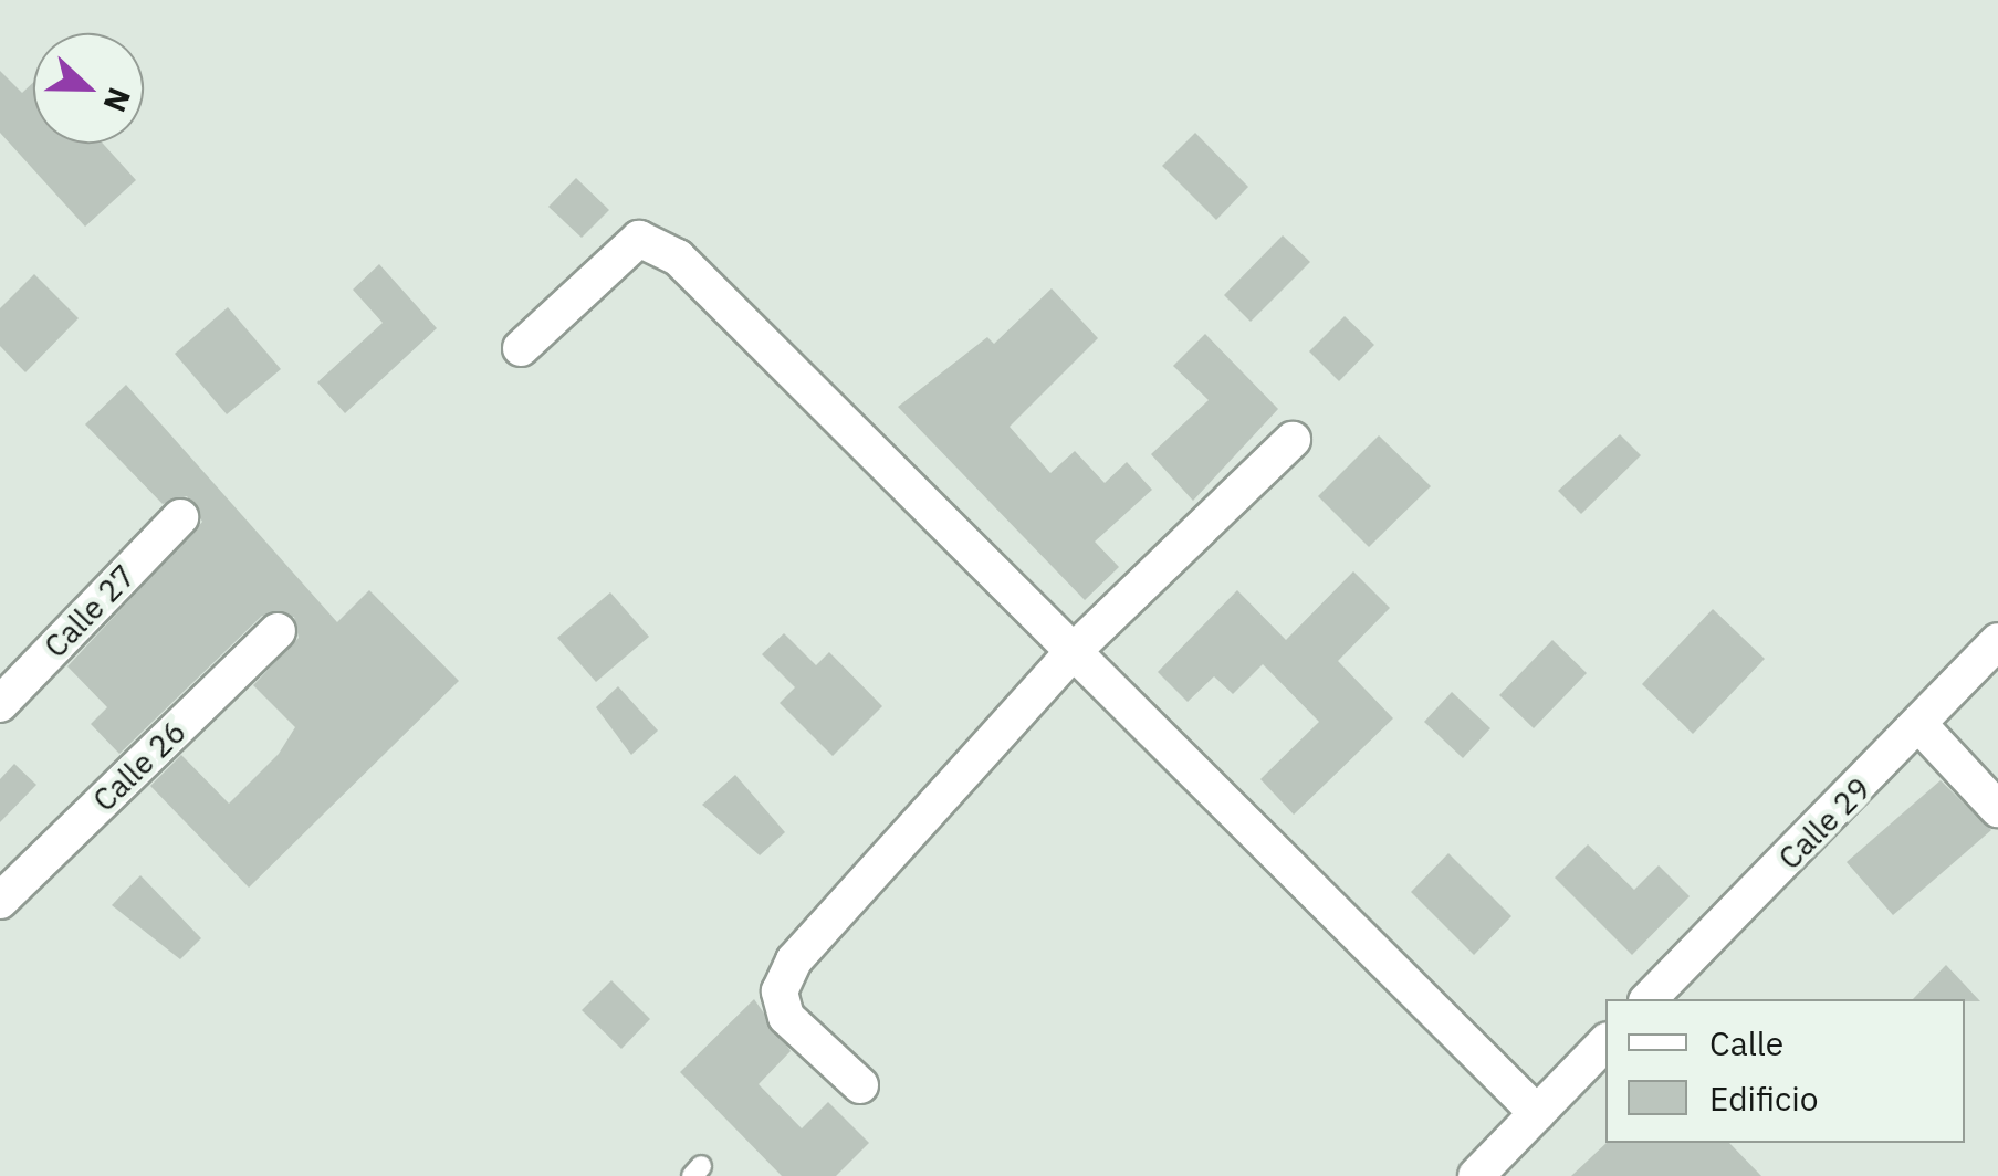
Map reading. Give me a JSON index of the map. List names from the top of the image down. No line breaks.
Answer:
{"streets":{"street":["Calle 27","Calle 26","Calle 29"]},"legend":["Calle","Edificio"],"north":"right"}
